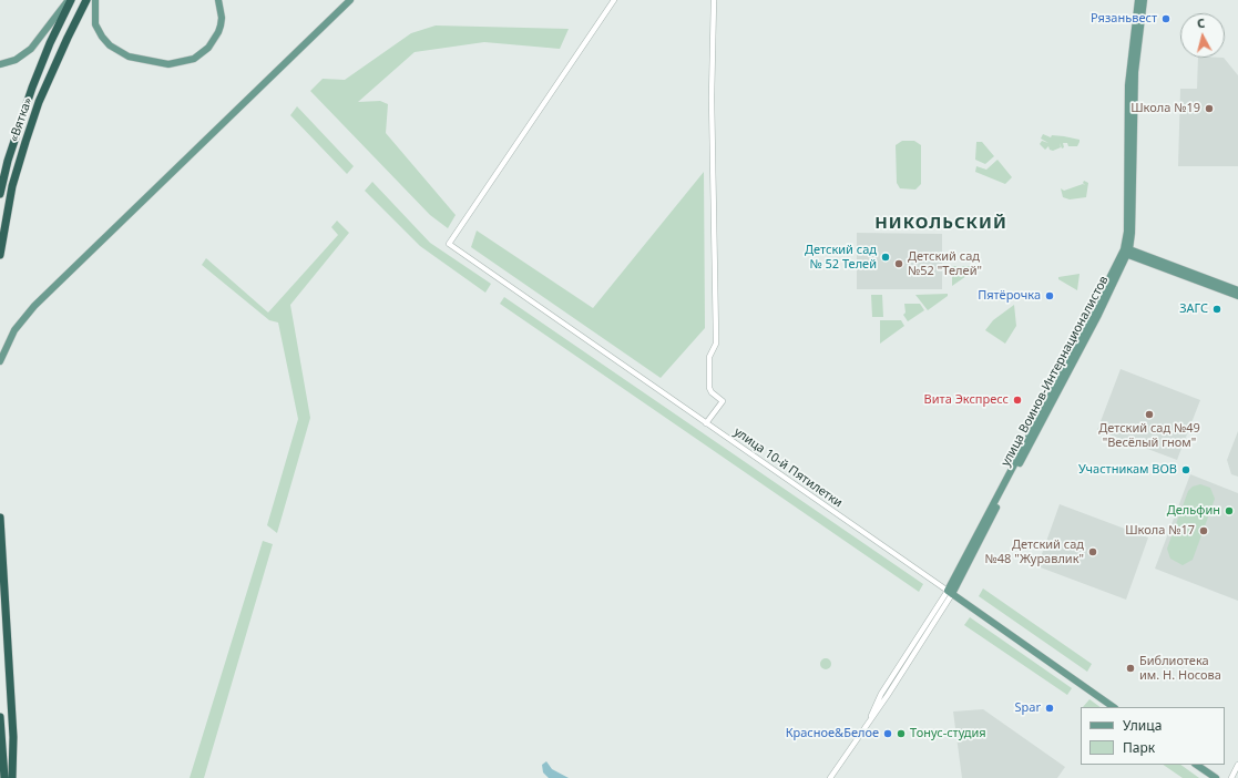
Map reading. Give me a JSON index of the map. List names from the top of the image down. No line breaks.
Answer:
{"streets":{"highway":["«Вятка»"],"main road":["улица Воинов-Интернационалистов","улица 10-й Пятилетки"]},"crossings":[["улица Воинов-Интернационалистов","улица 10-й Пятилетки"]],"districts":["НИКОЛЬСКИЙ"],"places":["Рязаньвест","Школа №19","Детский сад № 52 Телей","Детский сад №52 \"Телей\"","Пятёрочка","ЗАГС","Вита Экспресс","Детский сад №49 \"Весёлый гном\"","Участникам ВОВ","Дельфин","Школа №17","Детский сад №48 \"Журавлик\"","Библиотека им. Н. Носова","Spar","Красное&Белое","Тонус-студия"],"legend":["Улица","Парк"],"north":"top"}
